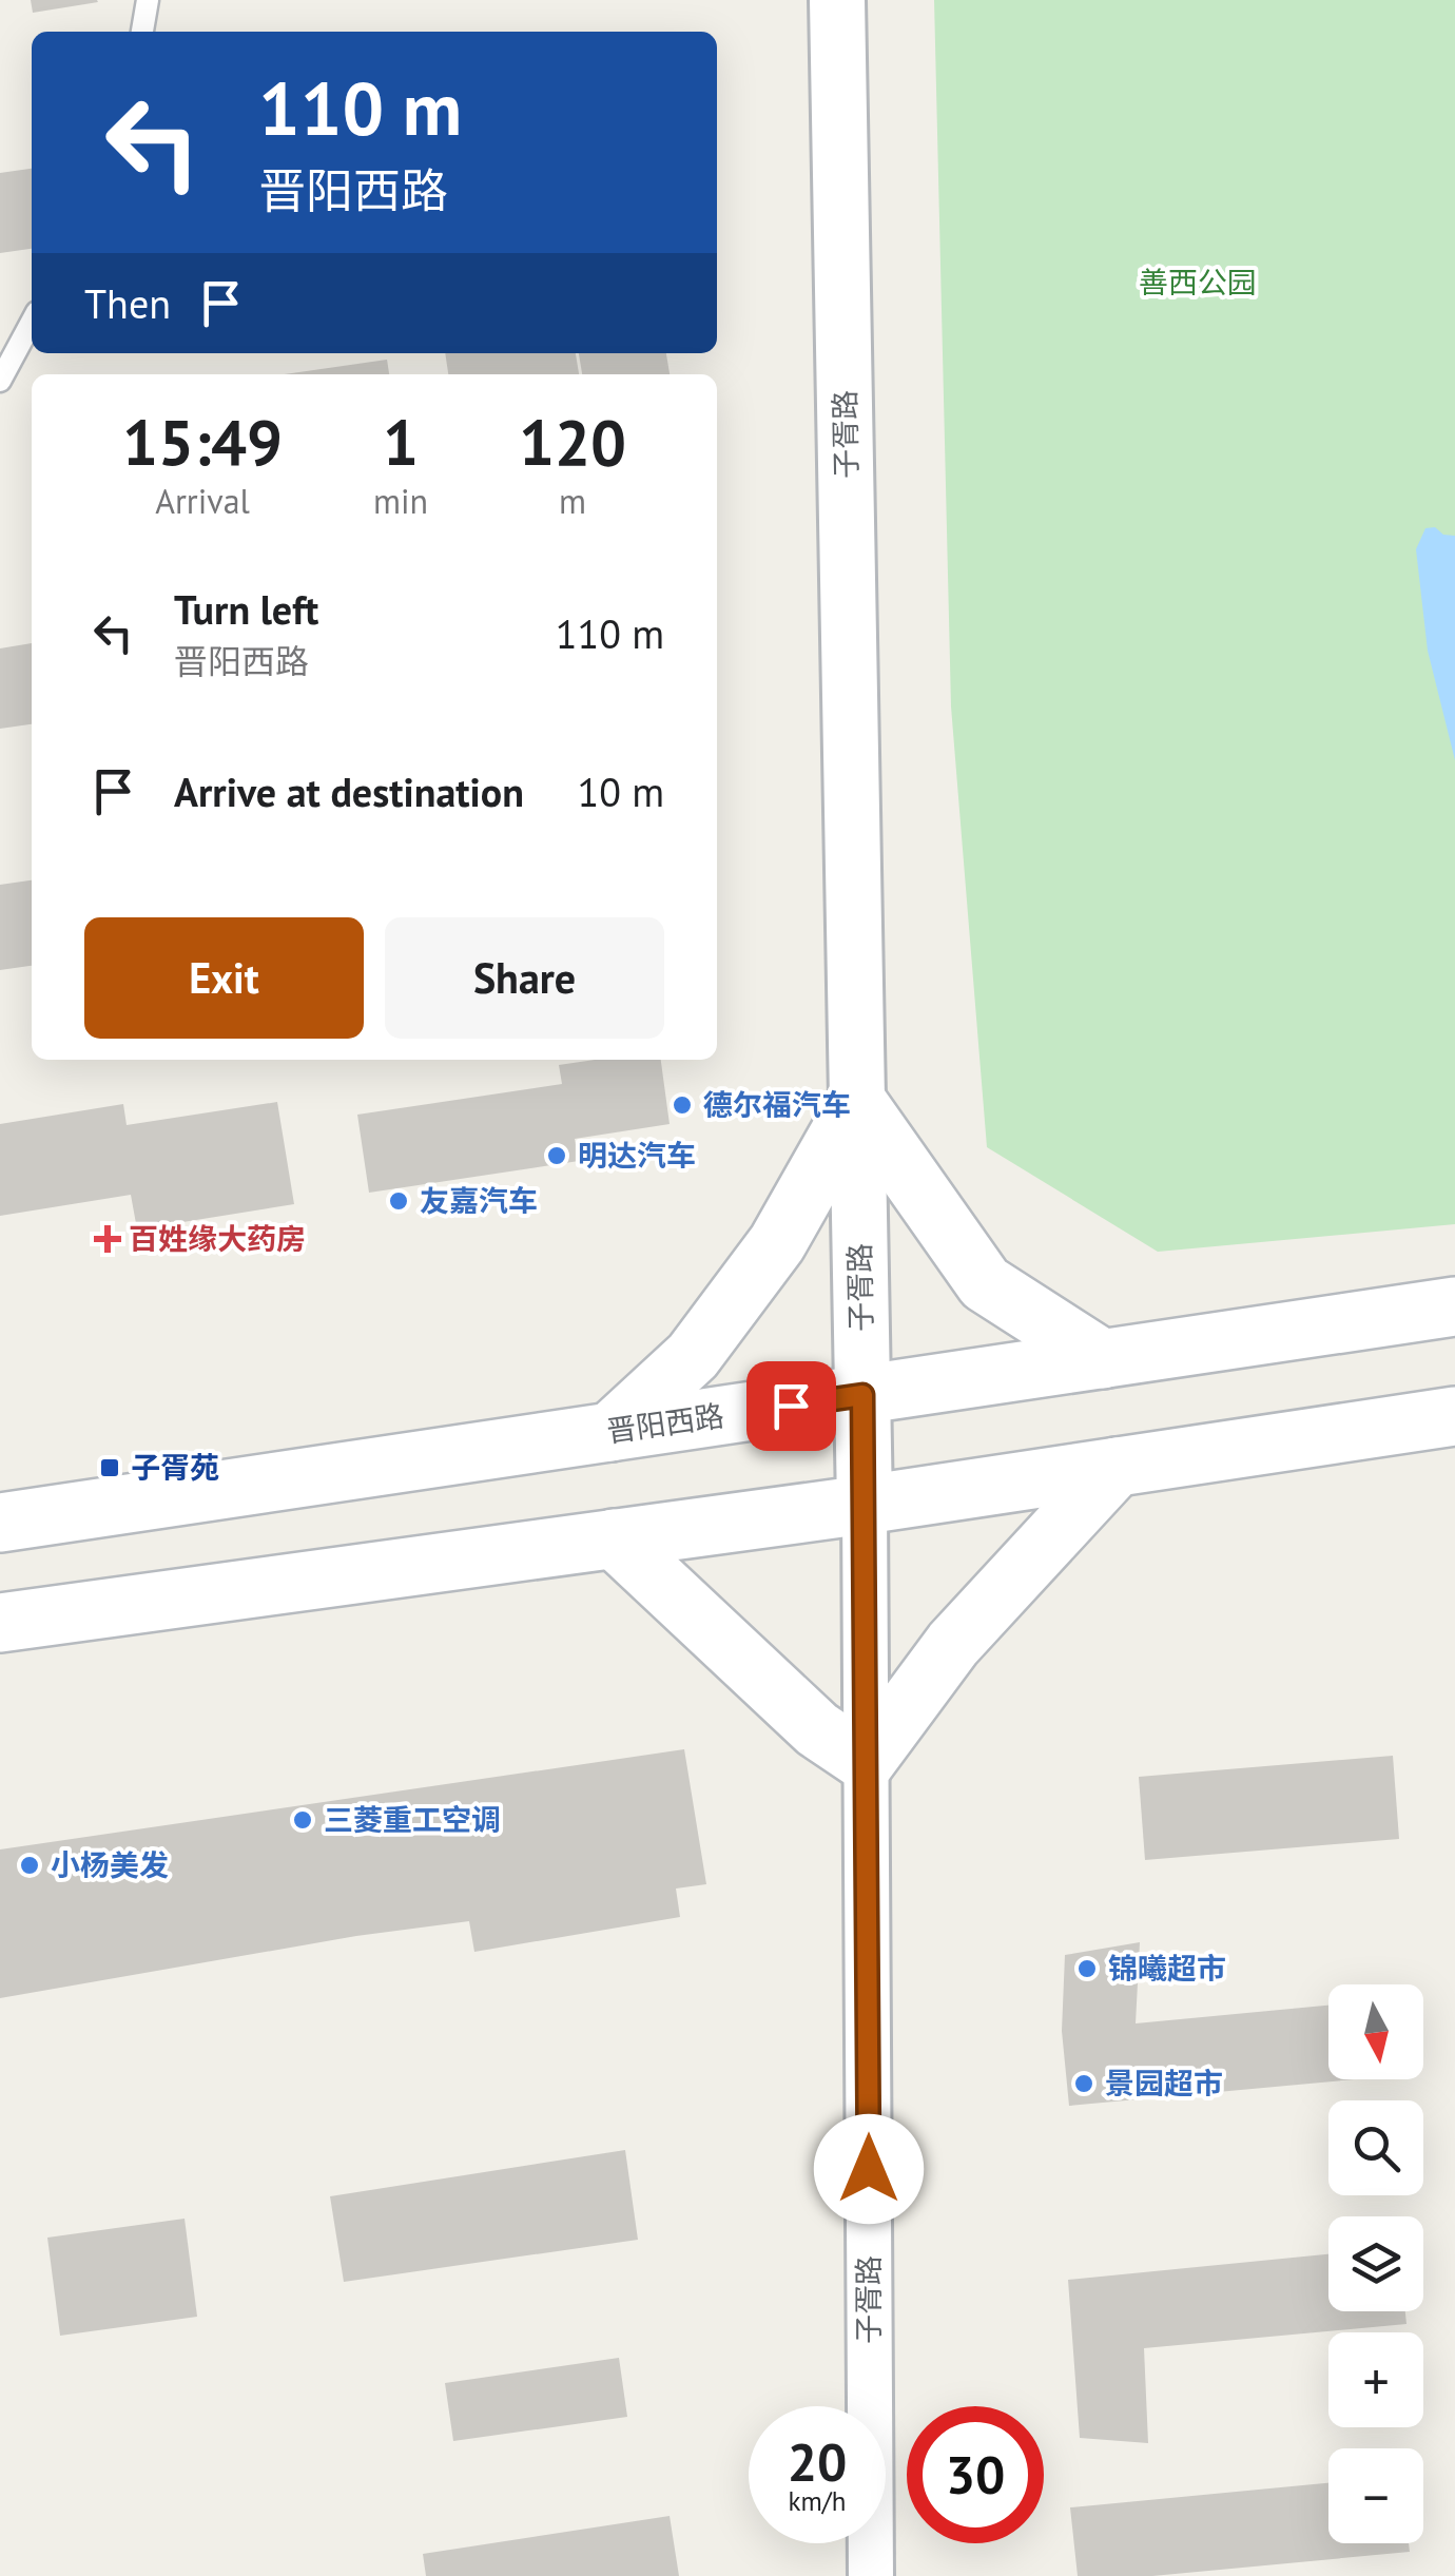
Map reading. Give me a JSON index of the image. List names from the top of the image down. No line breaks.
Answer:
{"streets":{"main road":["晋阳西路"],"street":["子胥路"]},"crossings":[["子胥路","晋阳西路"]],"parks":["善西公园"],"places":{"other":["德尔福汽车","明达汽车","友嘉汽车","三菱重工空调","小杨美发","锦曦超市","景园超市"],"health":["百姓缘大药房"],"transit":["子胥苑"]},"north":"bottom","page":{"turn":["110 m","晋阳西路"],"then":"Then","eta":["15:49","Arrival","1","min","120","m"],"list":[{"name":"Turn left","note":"晋阳西路","value":"110 m"},{"name":"Arrive at destination","value":"10 m"}],"buttons":["Exit","Share"],"map_buttons":["+","−"],"speed":"20 km/h","limit":"30"}}
